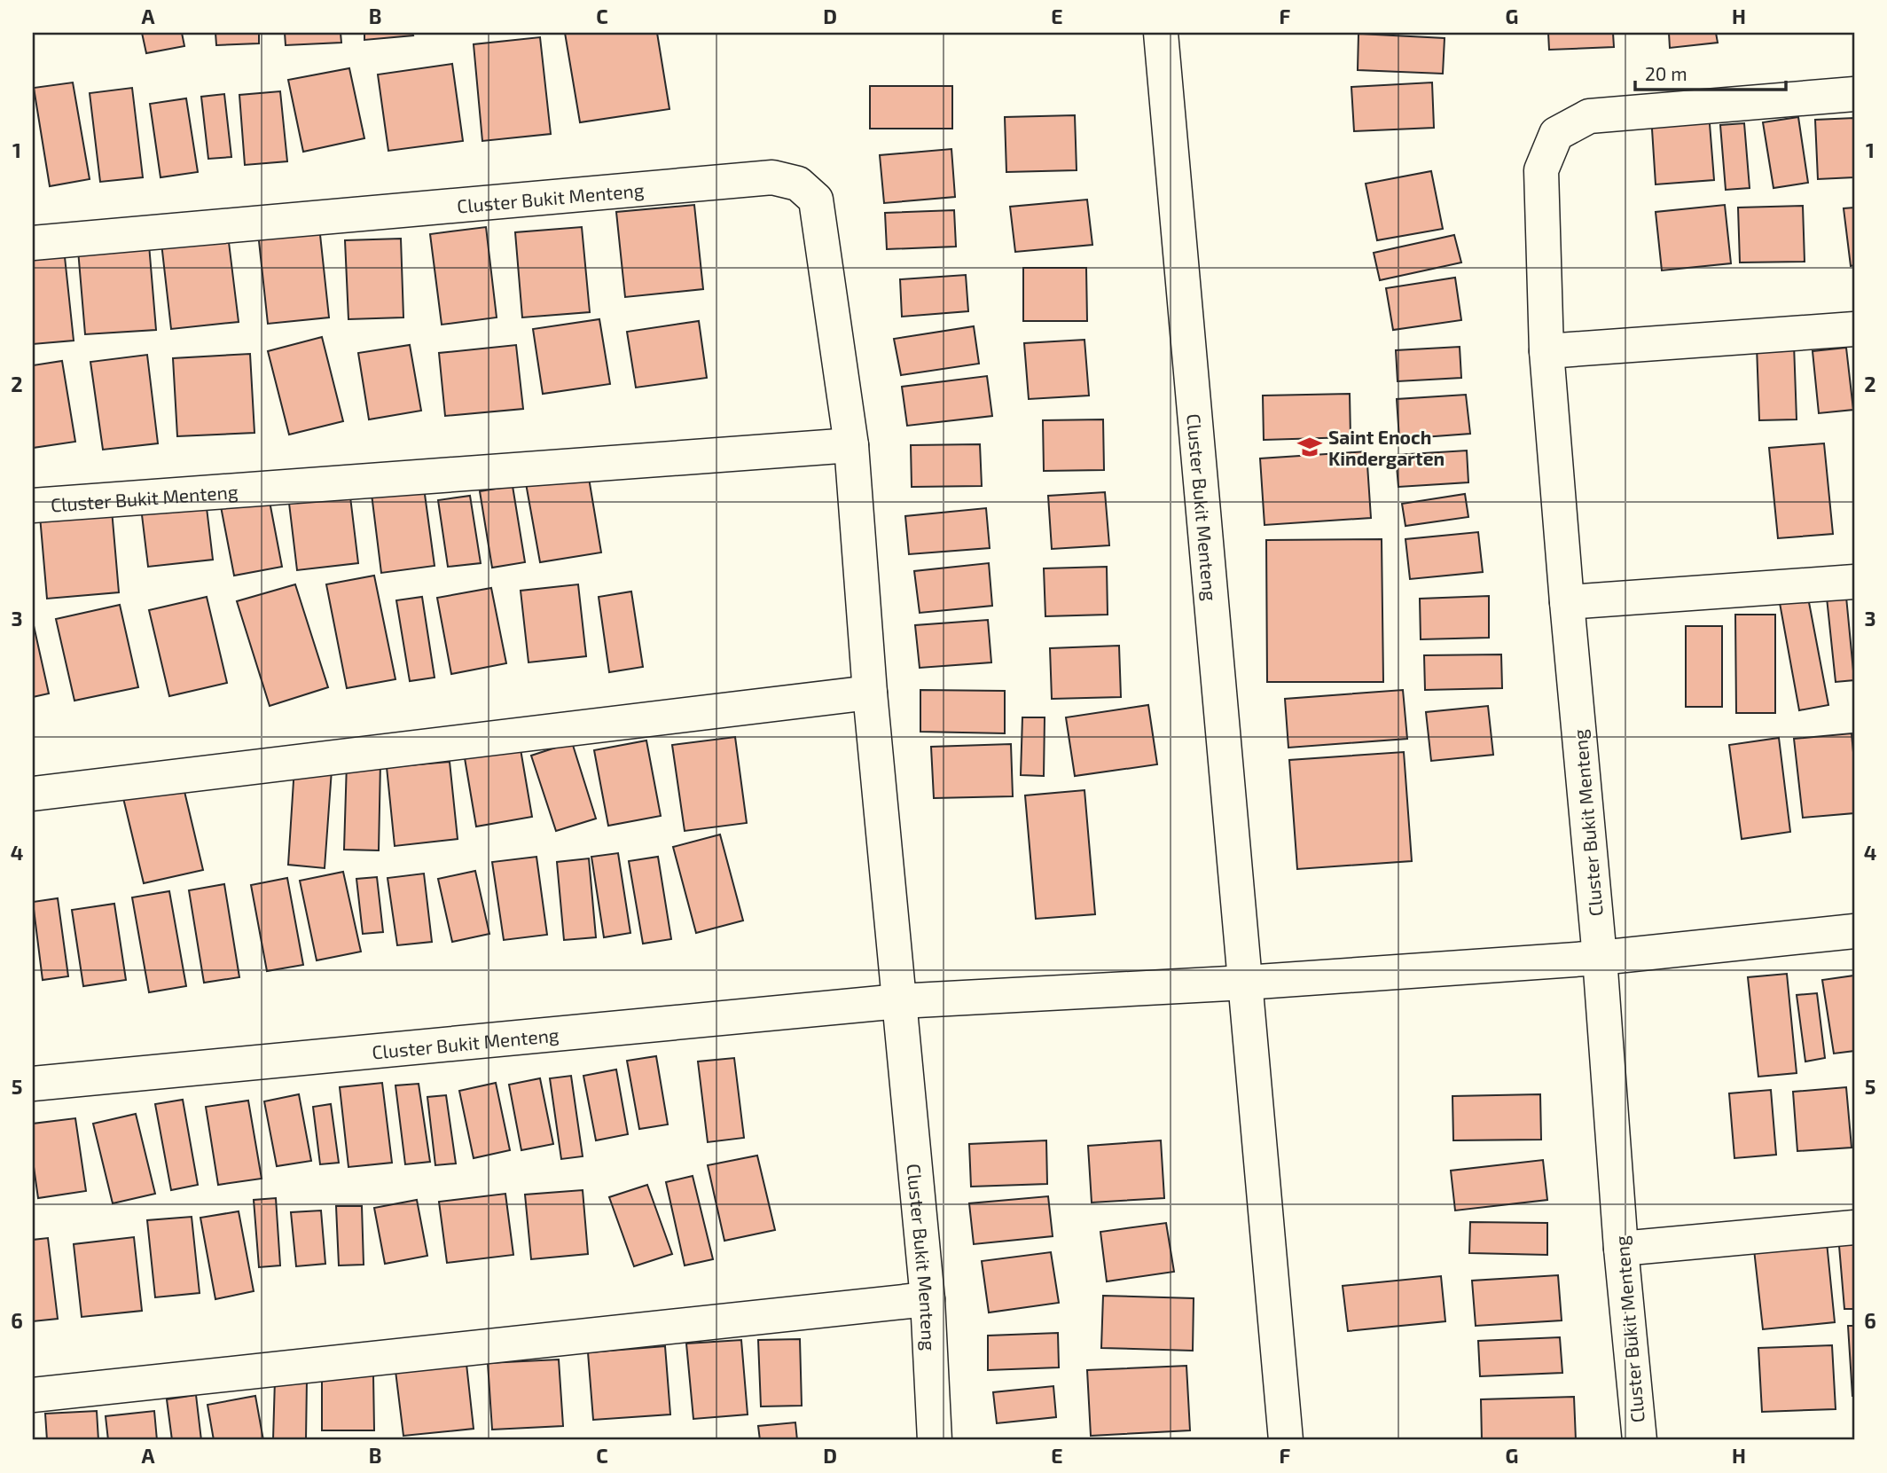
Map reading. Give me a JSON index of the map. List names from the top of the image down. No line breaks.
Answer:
{"streets":{"street":["Cluster Bukit Menteng"]},"places":{"school or university":["Saint Enoch Kindergarten"]},"scale_bar":"20 m","grid":{"columns":["A","B","C","D","E","F","G","H"],"rows":["1","2","3","4","5","6"]}}
